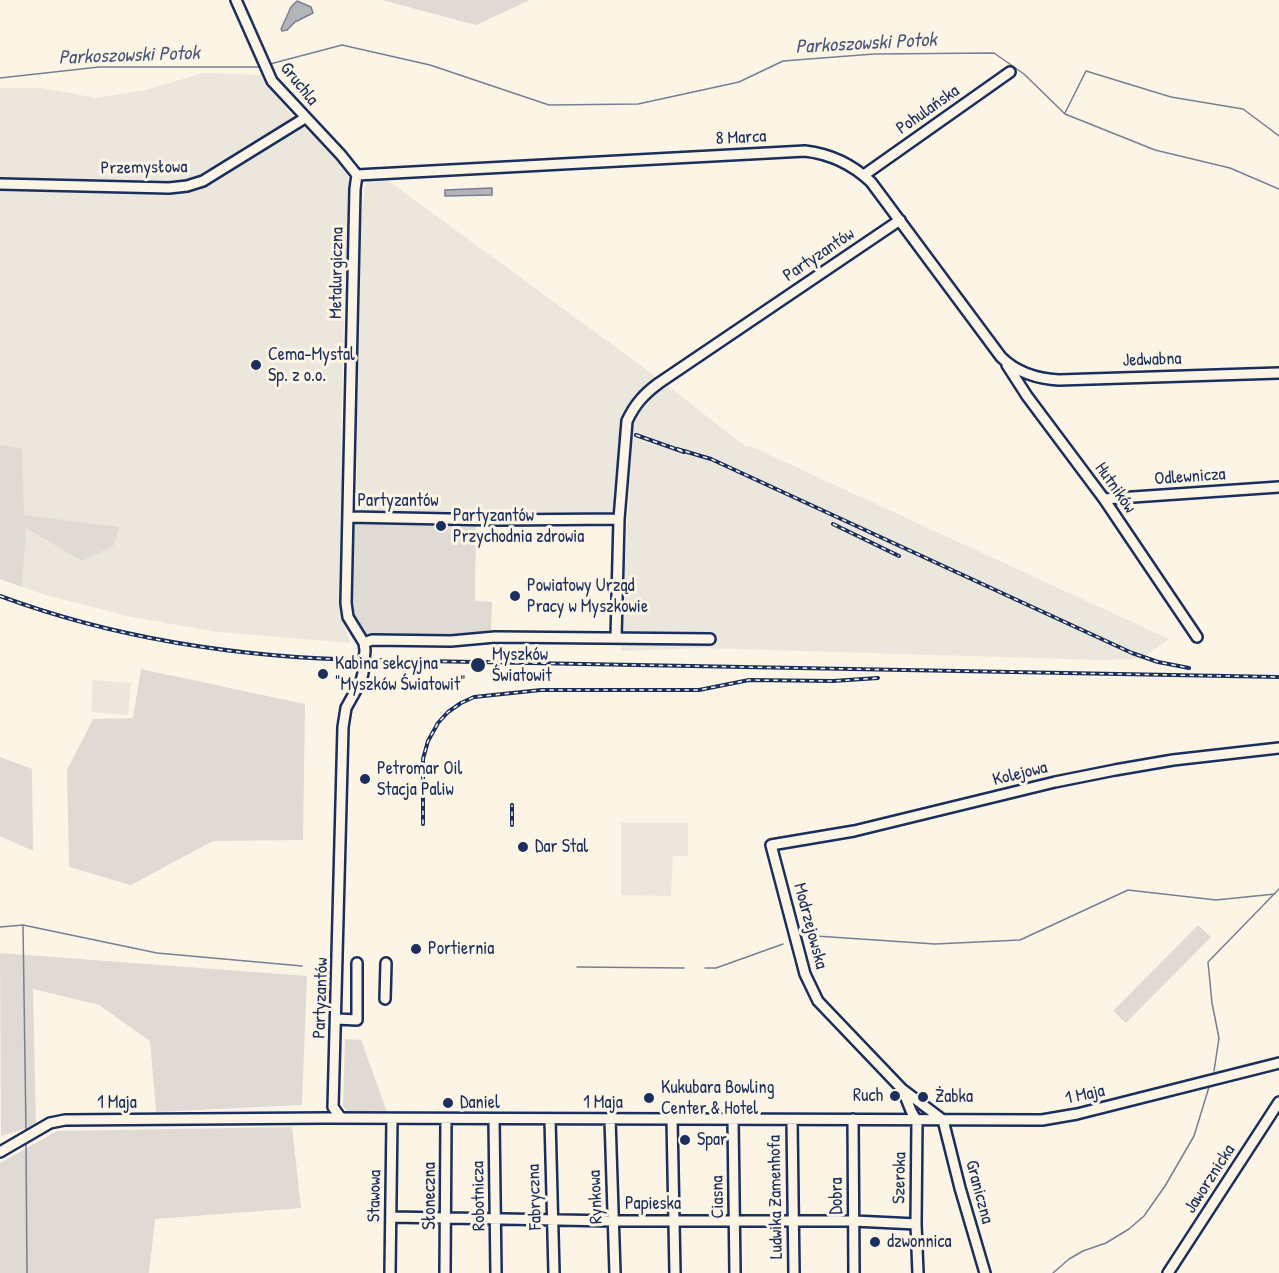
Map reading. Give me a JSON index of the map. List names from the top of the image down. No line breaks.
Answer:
{"streets":{"street":["Gruchla","Pohulańska","8 Marca","Przemysłowa","Partyzantów","Metalurgiczna","Jedwabna","Odlewnicza","Hutników","Kolejowa","Modrzejowska","1 Maja","Szeroka","Jaworznicka","Graniczna","Stawowa","Słoneczna","Robotnicza","Dobra","Fabryczna","Rynkowa","Ciasna","Ludwika Zamenhofa","Papieska"]},"crossings":[["Gruchla","8 Marca"],["Gruchla","Przemysłowa"],["Gruchla","Metalurgiczna"],["Pohulańska","8 Marca"],["8 Marca","Partyzantów"],["8 Marca","Metalurgiczna"],["8 Marca","Jedwabna"],["8 Marca","Hutników"],["Partyzantów","Metalurgiczna"],["Partyzantów","1 Maja"],["Odlewnicza","Hutników"],["Kolejowa","Modrzejowska"],["Modrzejowska","1 Maja"],["Modrzejowska","Szeroka"],["Modrzejowska","Graniczna"],["1 Maja","Szeroka"],["1 Maja","Graniczna"],["1 Maja","Stawowa"],["1 Maja","Słoneczna"],["1 Maja","Robotnicza"],["1 Maja","Dobra"],["1 Maja","Fabryczna"],["1 Maja","Rynkowa"],["1 Maja","Ciasna"],["1 Maja","Ludwika Zamenhofa"],["Szeroka","Papieska"],["Stawowa","Papieska"],["Słoneczna","Papieska"],["Robotnicza","Papieska"],["Dobra","Papieska"],["Fabryczna","Papieska"],["Rynkowa","Papieska"],["Ciasna","Papieska"],["Ludwika Zamenhofa","Papieska"]],"water":["Parkoszowski Potok"],"places":["Cema-Mystal Sp. z o.o.","Partyzantów Przychodnia zdrowia","Powiatowy Urząd Pracy w Myszkowie","Myszków Światowit","Kabina sekcyjna \"Myszków Światowit\"","Petromar Oil Stacja Paliw","Dar Stal","Portiernia","Ruch","Żabka","Kukubara Bowling Center & Hotel","Daniel","Spar","dzwonnica"]}
